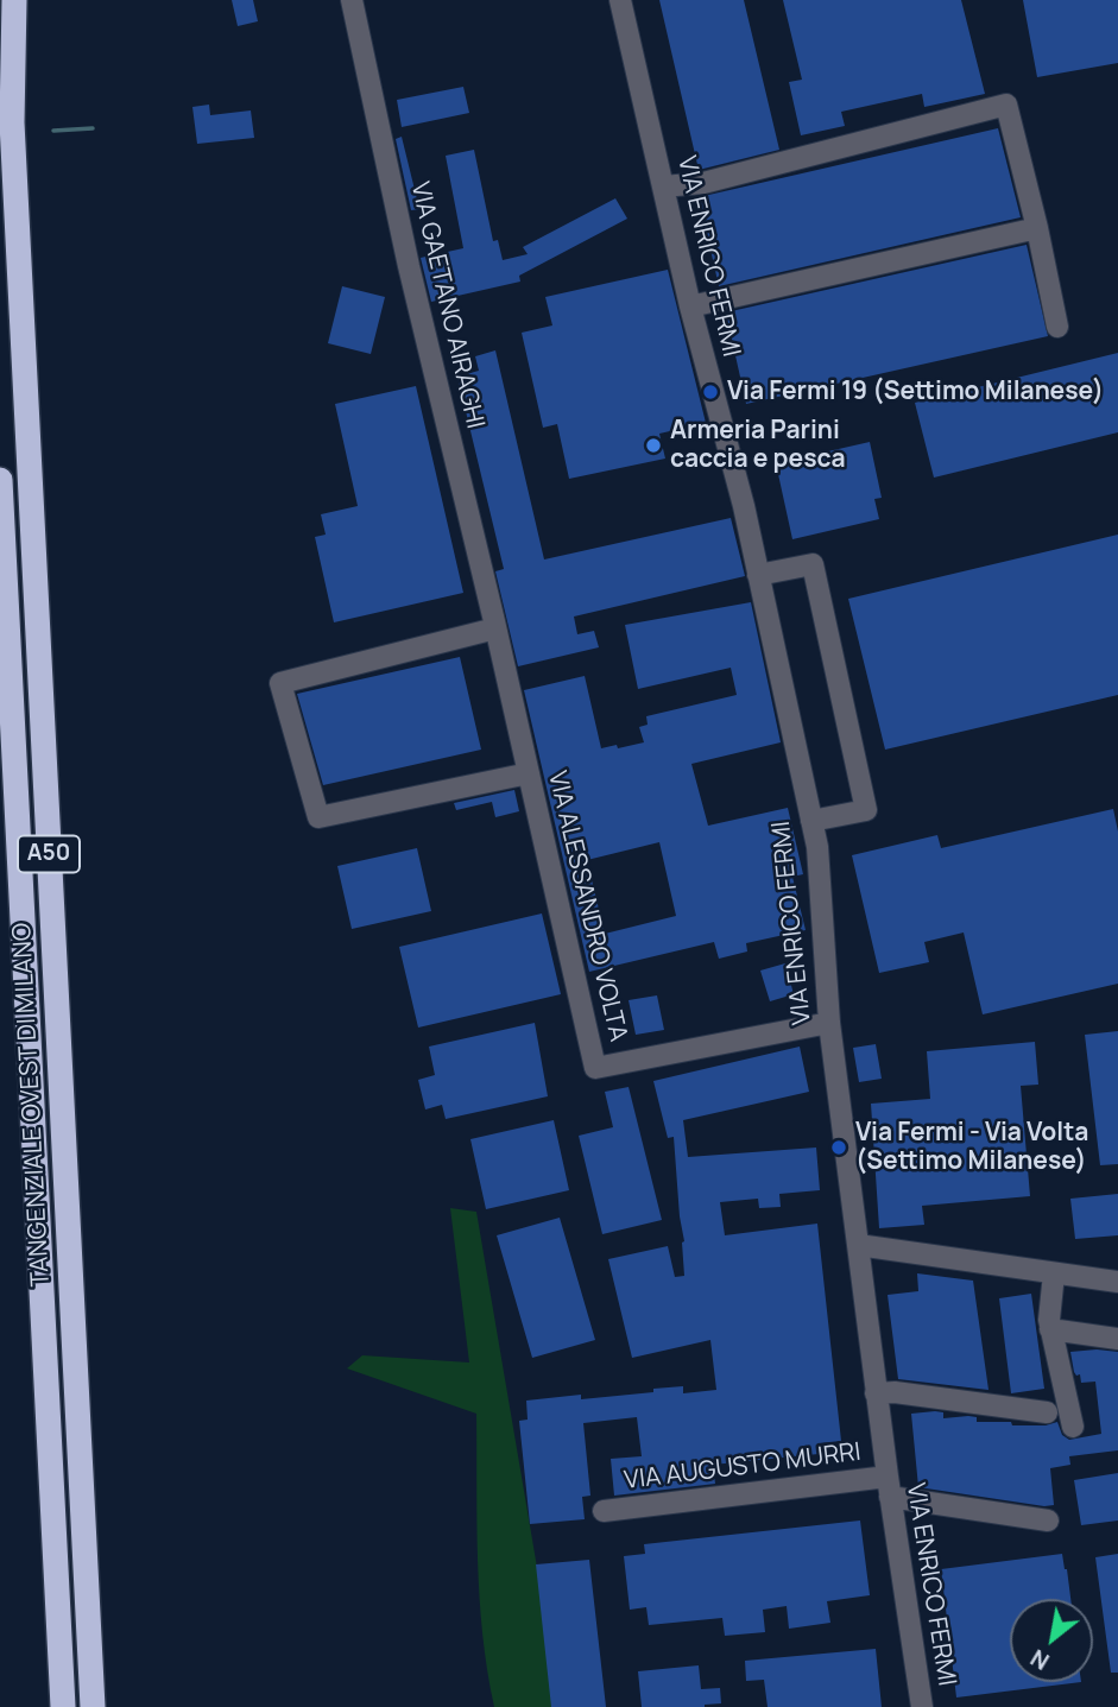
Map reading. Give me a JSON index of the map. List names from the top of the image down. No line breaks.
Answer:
{"streets":{"highway":["A50","TANGENZIALE OVEST DI MILANO"],"street":["VIA ENRICO FERMI","VIA GAETANO AIRAGHI","VIA ALESSANDRO VOLTA","VIA AUGUSTO MURRI"]},"crossings":[["VIA ENRICO FERMI","VIA ALESSANDRO VOLTA"],["VIA ENRICO FERMI","VIA AUGUSTO MURRI"],["VIA GAETANO AIRAGHI","VIA ALESSANDRO VOLTA"]],"places":["Via Fermi 19 (Settimo Milanese)","Armeria Parini caccia e pesca","Via Fermi - Via Volta (Settimo Milanese)"],"north":"bottom left"}
